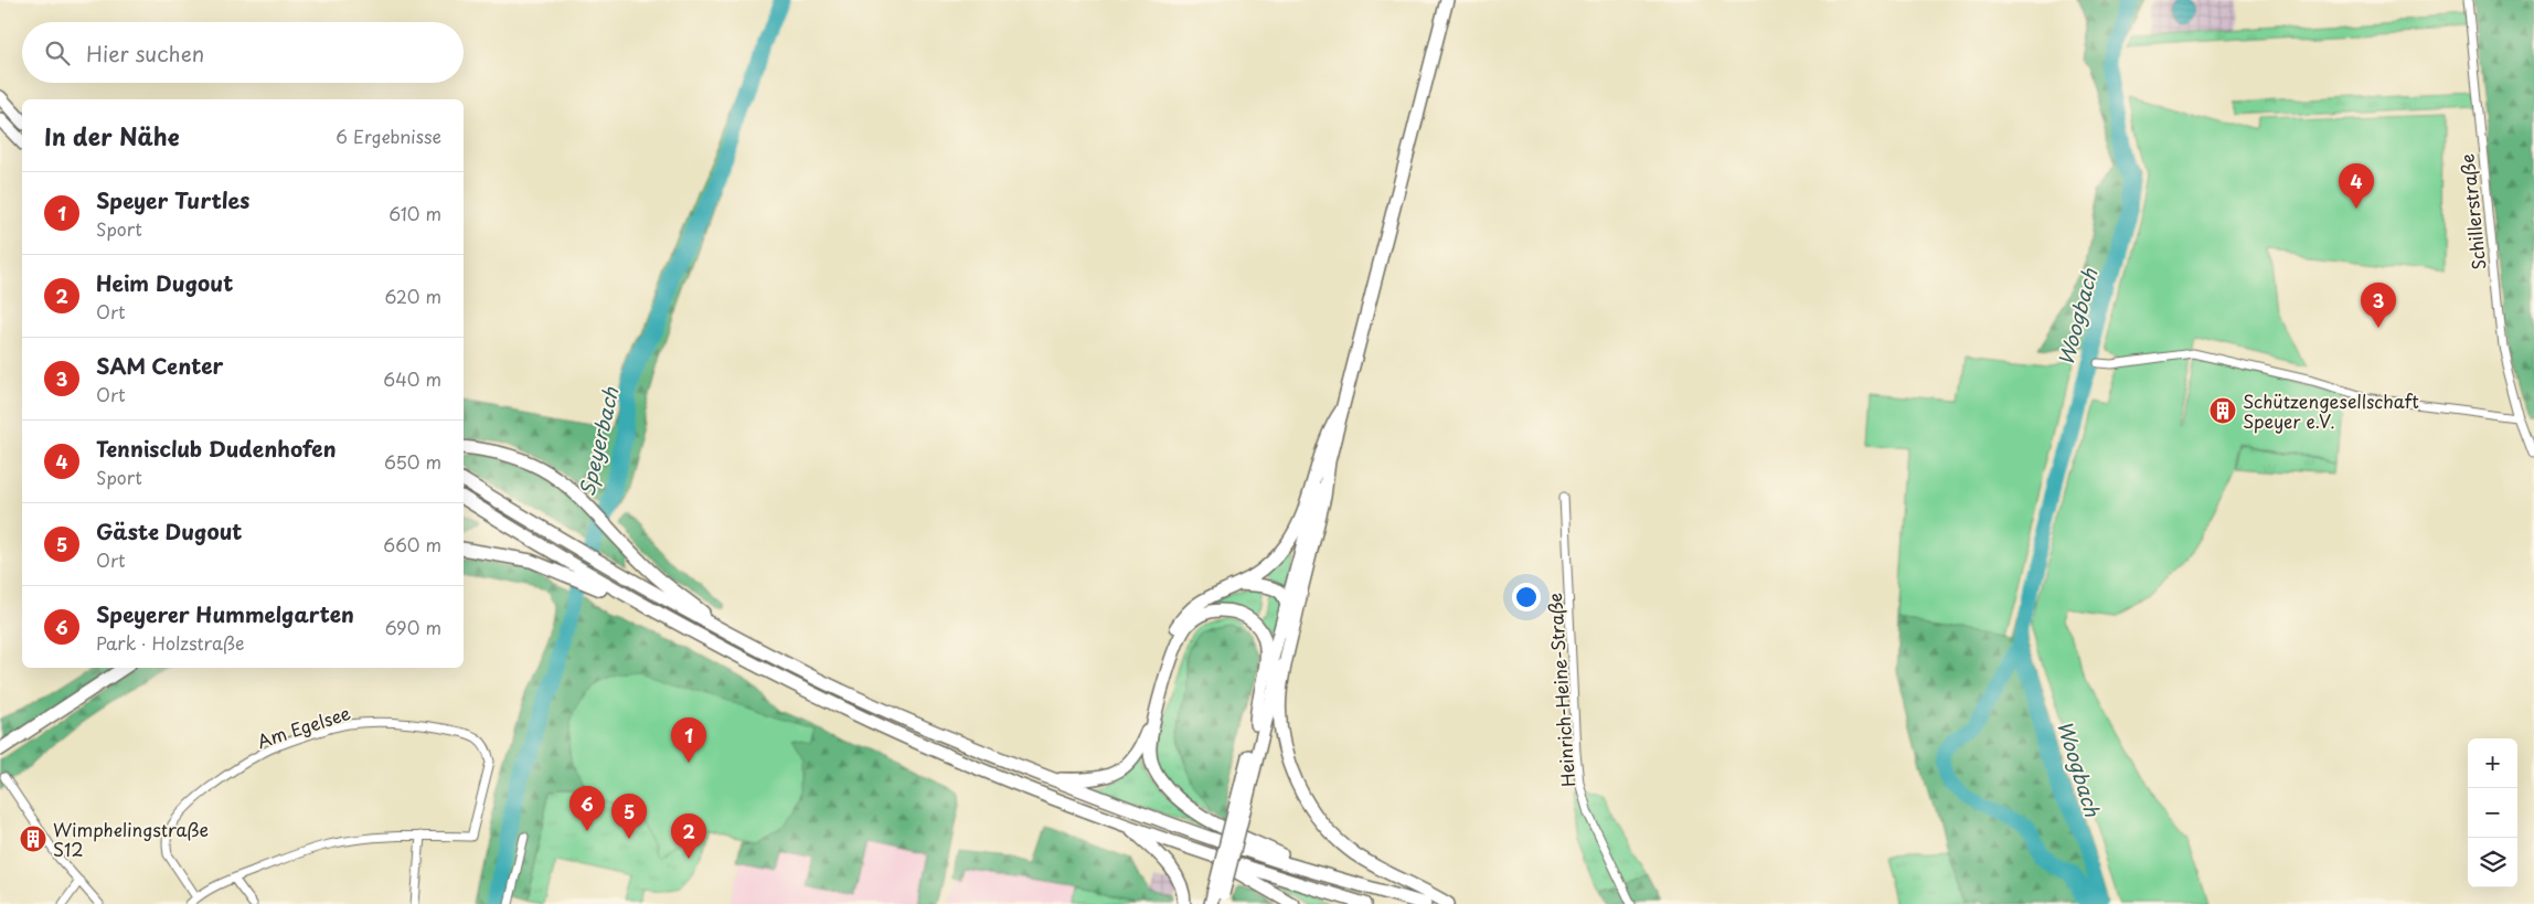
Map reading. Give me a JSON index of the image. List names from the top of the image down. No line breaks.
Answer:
{"streets":{"street":["Schillerstraße","Heinrich-Heine-Straße","Am Egelsee"]},"water":["Woogbach","Speyerbach"],"places":{"building":["Schützengesellschaft Speyer e.V.","Wimphelingstraße S12"]},"page":{"search":"Hier suchen","heading":["In der Nähe","6 Ergebnisse"],"pins":["4","3","1","6","5","2"],"list":[{"mark":"1","name":"Speyer Turtles","note":"Sport","value":"610 m"},{"mark":"2","name":"Heim Dugout","note":"Ort","value":"620 m"},{"mark":"3","name":"SAM Center","note":"Ort","value":"640 m"},{"mark":"4","name":"Tennisclub Dudenhofen","note":"Sport","value":"650 m"},{"mark":"5","name":"Gäste Dugout","note":"Ort","value":"660 m"},{"mark":"6","name":"Speyerer Hummelgarten","note":"Park · Holzstraße","value":"690 m"}],"map_buttons":["+","−"]}}
